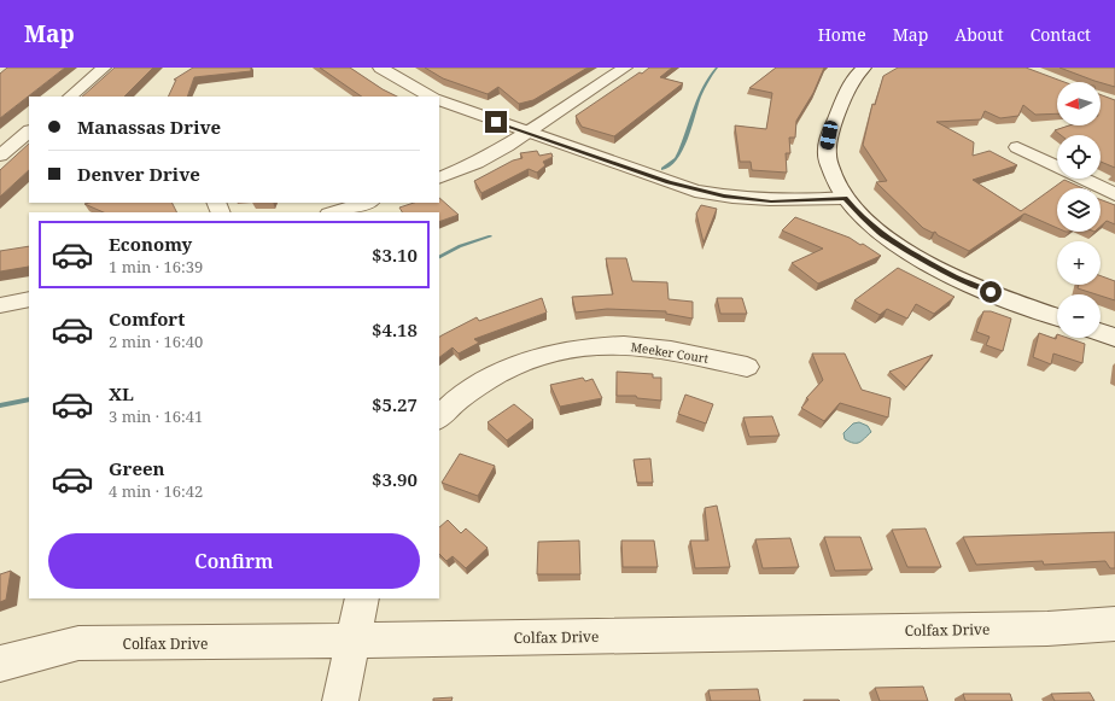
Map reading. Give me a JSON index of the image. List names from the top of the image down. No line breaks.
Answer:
{"streets":{"street":["Meeker Court","Colfax Drive"]},"north":"left","page":{"header":"Map","nav":["Home","Map","About","Contact"],"map_buttons":["+","−"],"banner":["Manassas Drive","Denver Drive"],"list":[{"name":"Economy","note":"1 min · 16:39","value":"$3.10"},{"name":"Comfort","note":"2 min · 16:40","value":"$4.18"},{"name":"XL","note":"3 min · 16:41","value":"$5.27"},{"name":"Green","note":"4 min · 16:42","value":"$3.90"}],"buttons":"Confirm"}}
